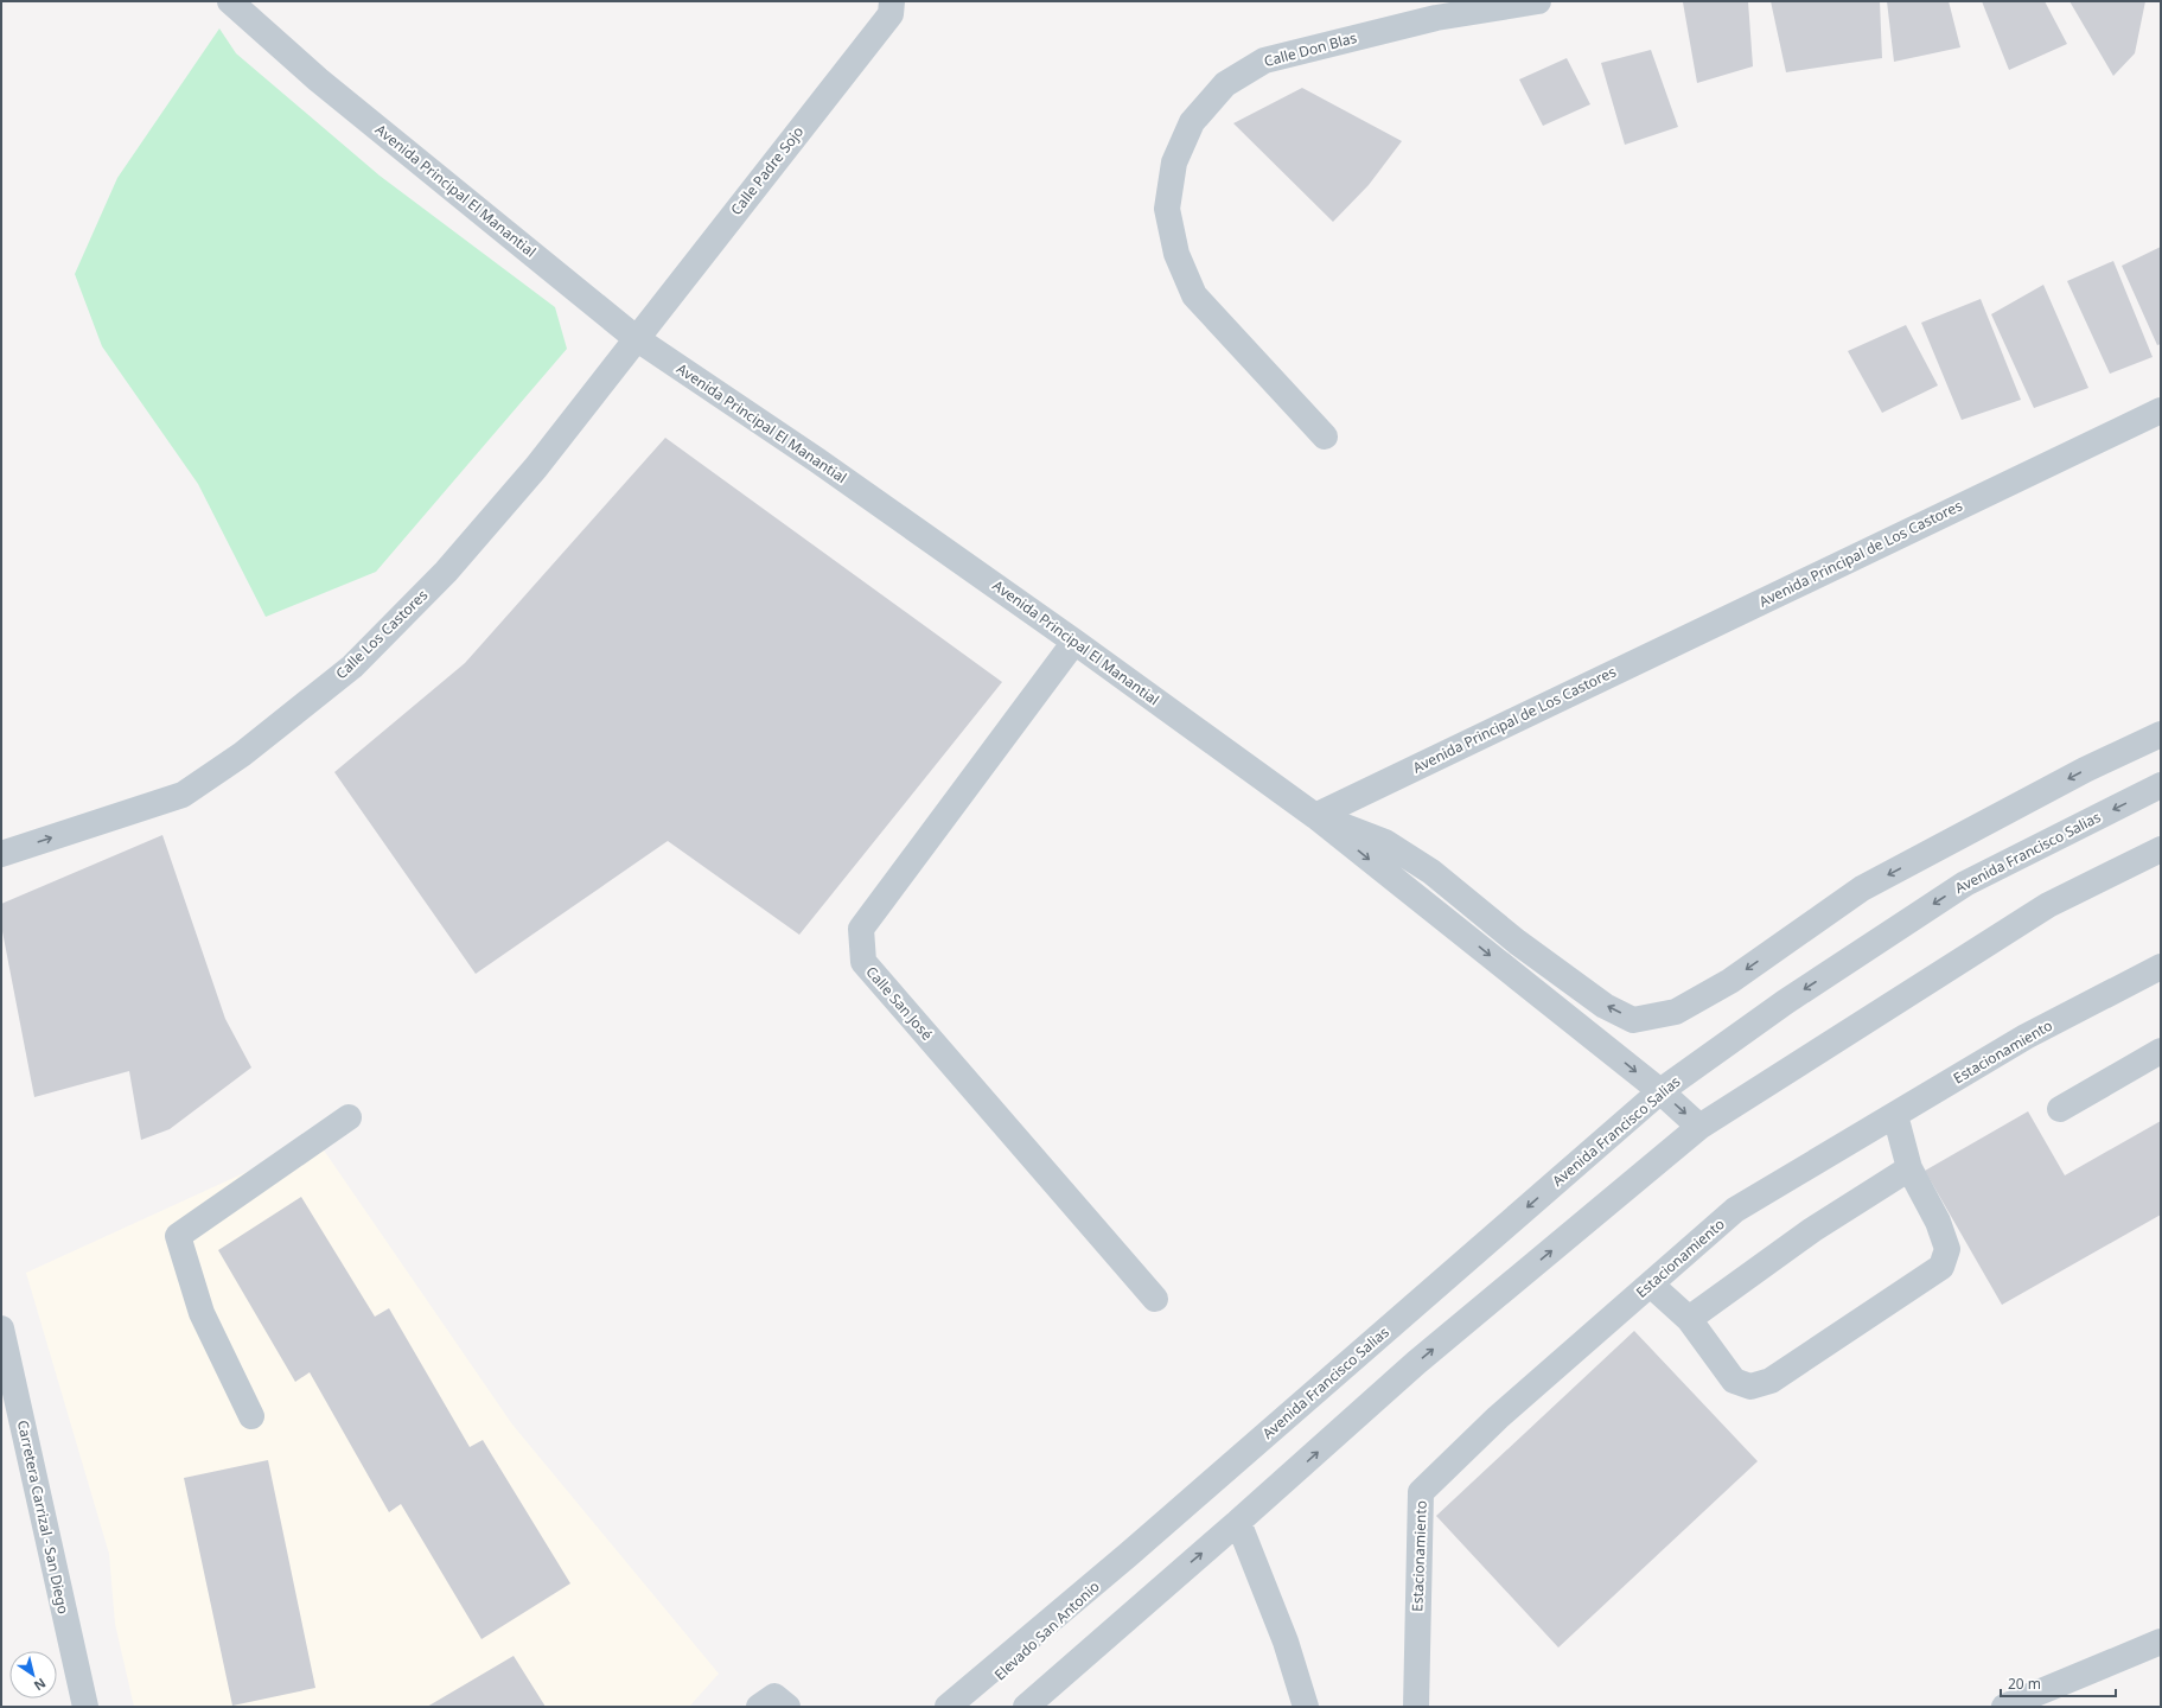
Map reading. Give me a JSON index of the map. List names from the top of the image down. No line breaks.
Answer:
{"streets":{"street":["Calle Don Blas","Calle Padre Sojo","Avenida Principal El Manantial","Avenida Principal de Los Castores","Calle Los Castores","Avenida Francisco Salias","Calle San José","Estacionamiento","Carretera Carrizal - San Diego","Elevado San Antonio"]},"crossings":[["Calle Padre Sojo","Avenida Principal El Manantial"],["Calle Padre Sojo","Calle Los Castores"],["Avenida Principal El Manantial","Avenida Principal de Los Castores"],["Avenida Principal El Manantial","Calle Los Castores"],["Avenida Principal El Manantial","Calle San José"],["Avenida Francisco Salias","Elevado San Antonio"]],"one_way":["Calle Los Castores"],"scale_bar":"20 m","north":"bottom right"}
